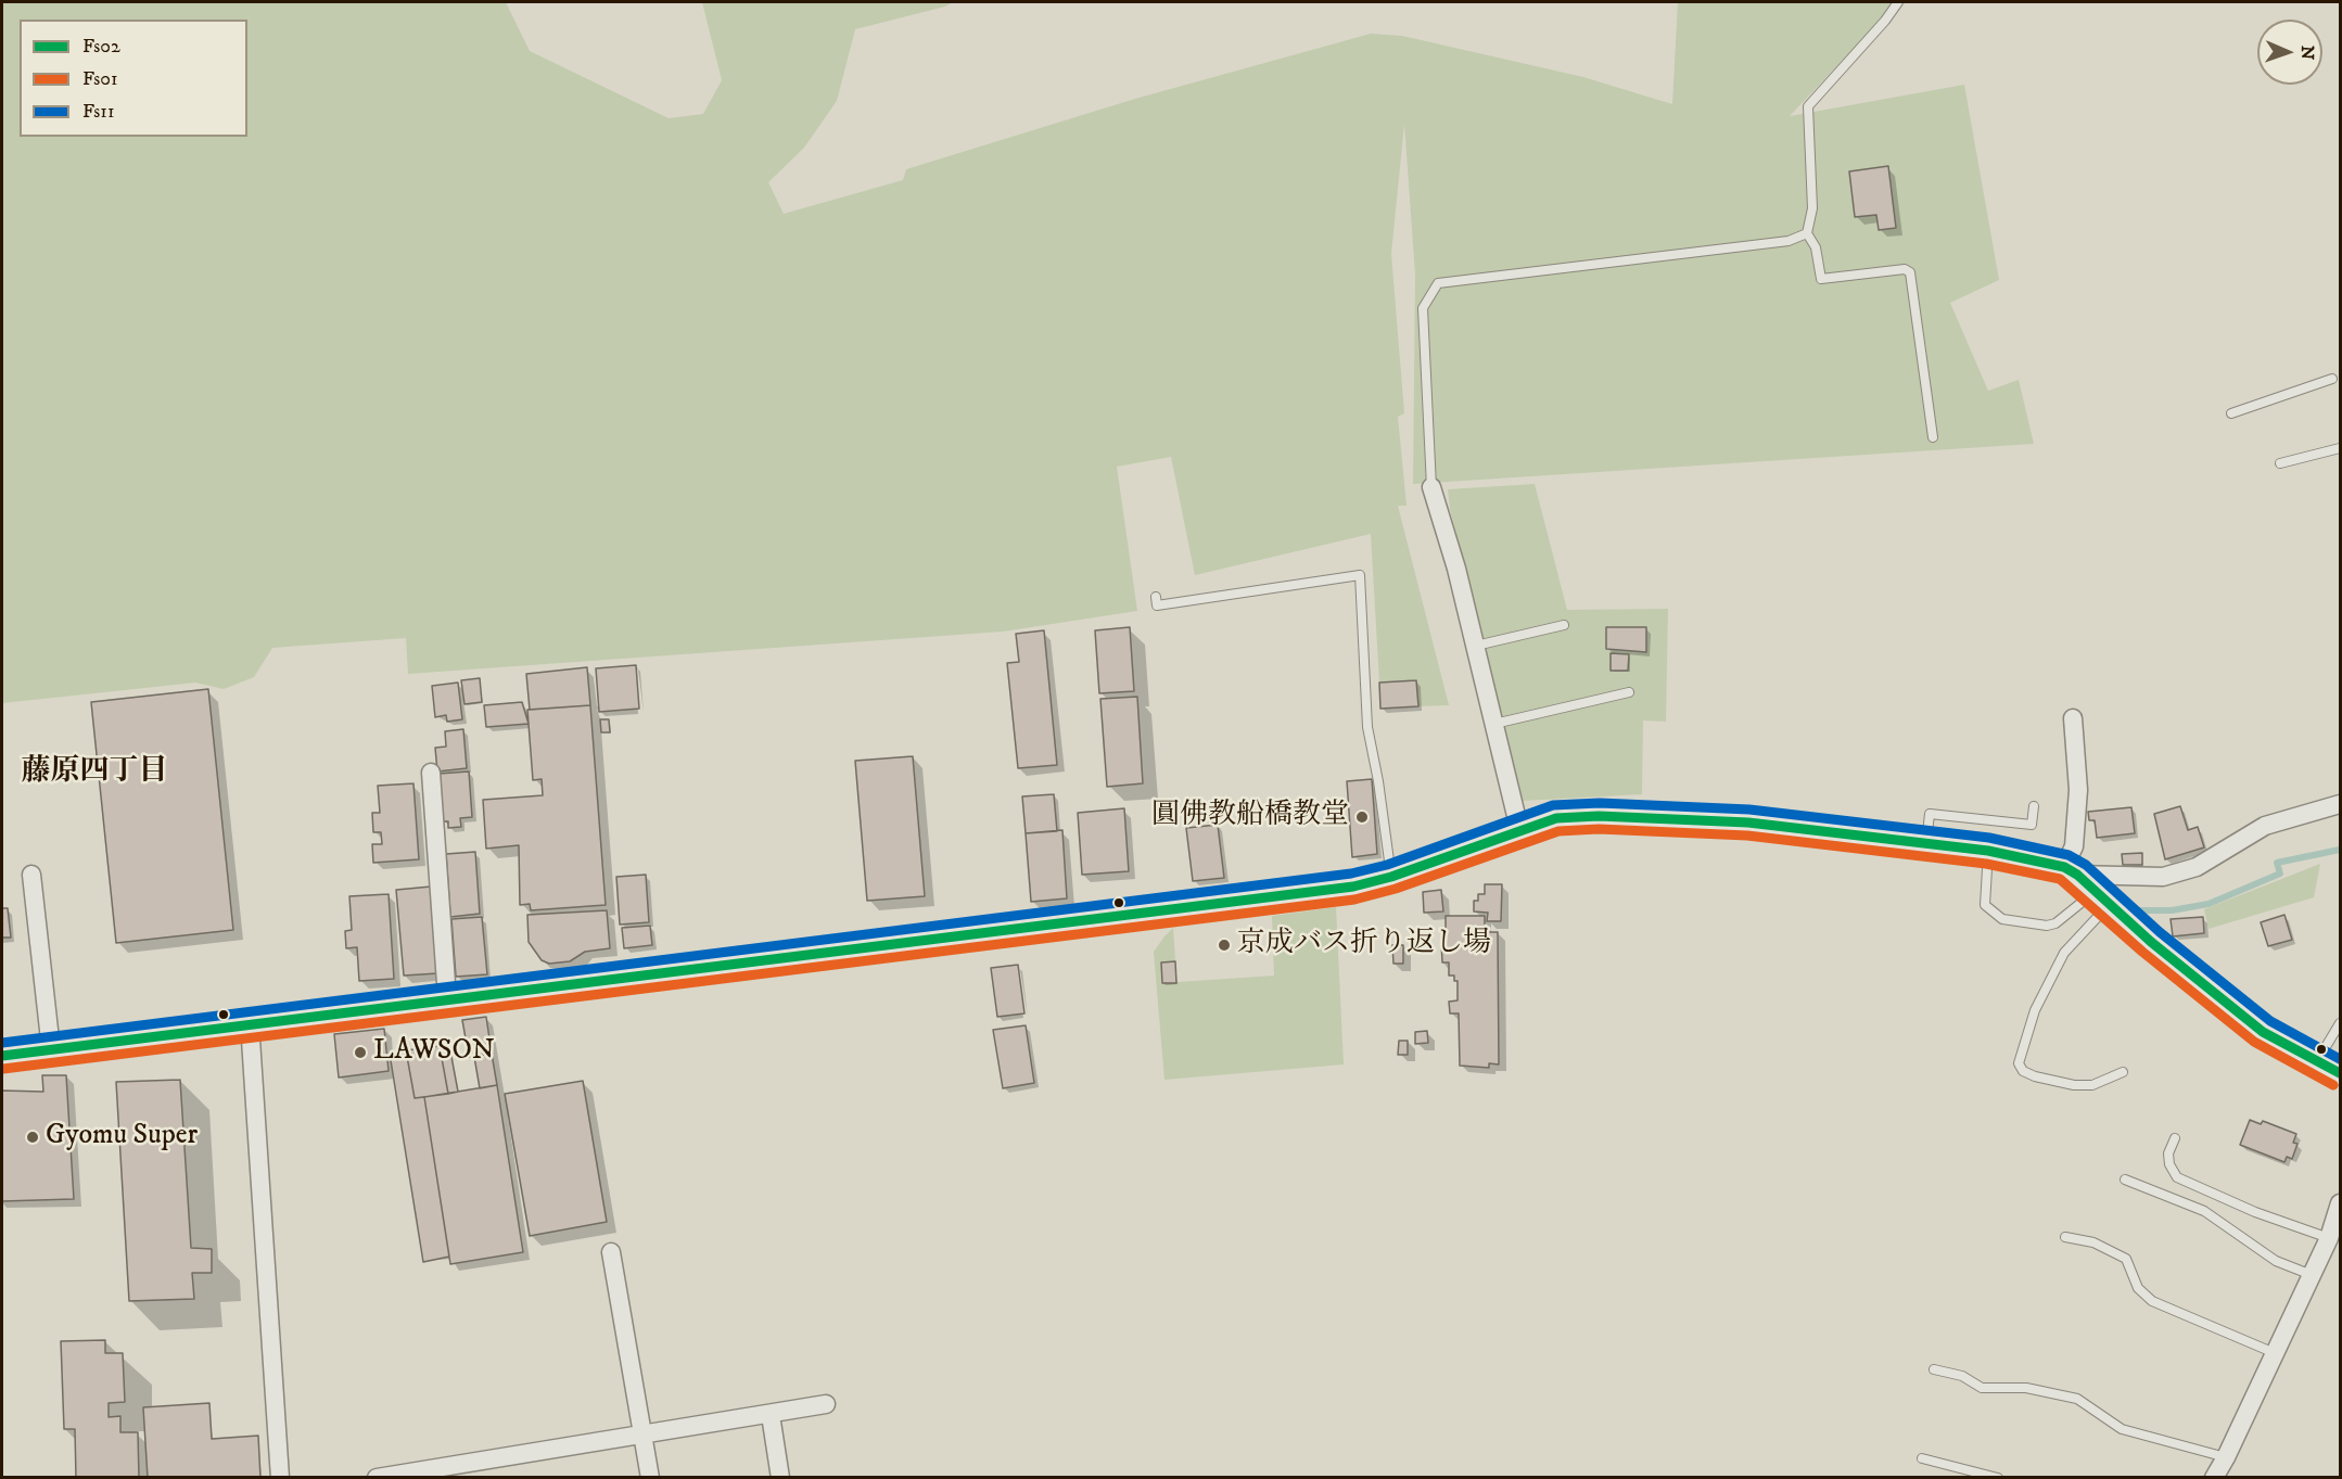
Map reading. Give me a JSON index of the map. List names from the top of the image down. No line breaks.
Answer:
{"districts":["藤原四丁目"],"places":["圓佛教船橋教堂","京成バス折り返し場","LAWSON","Gyomu Super"],"lines":["transit line Fs11","transit line Fs02","transit line Fs01"],"legend":["Fs02","Fs01","Fs11"],"north":"right"}
